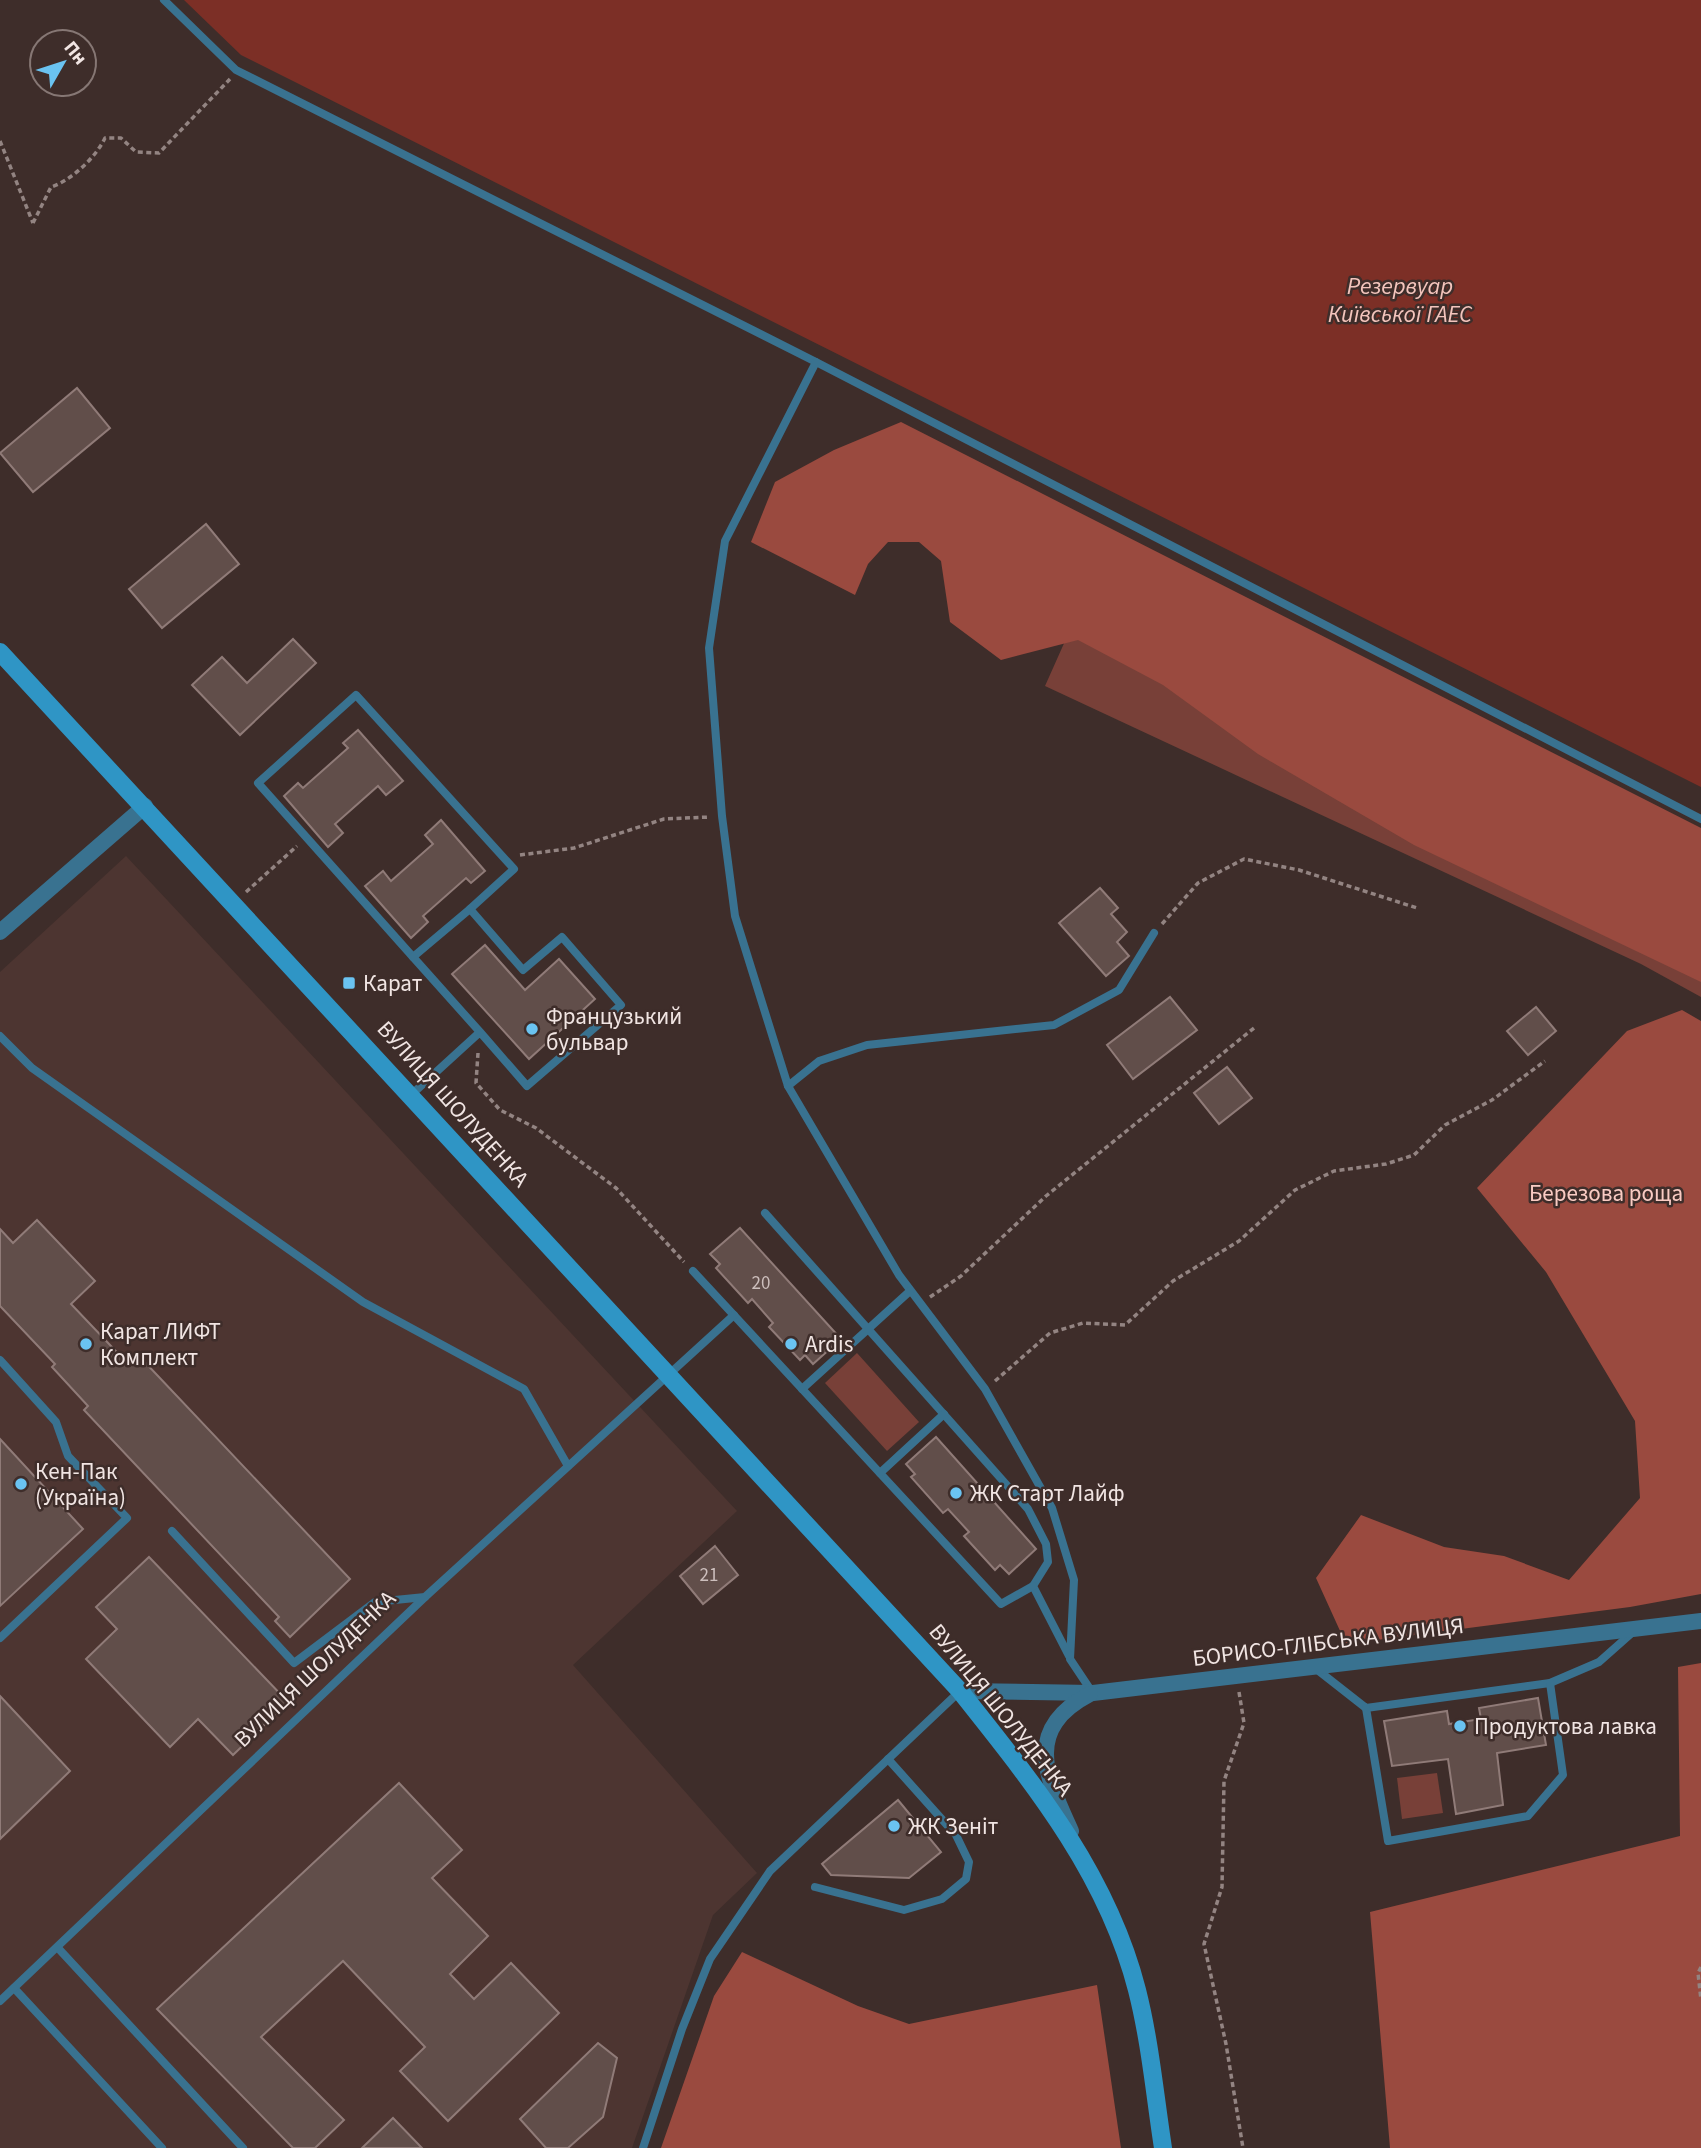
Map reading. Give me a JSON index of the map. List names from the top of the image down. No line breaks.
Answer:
{"streets":{"main road":["ВУЛИЦЯ ШОЛУДЕНКА"],"street":["БОРИСО-ГЛІБСЬКА ВУЛИЦЯ"]},"crossings":[["ВУЛИЦЯ ШОЛУДЕНКА","БОРИСО-ГЛІБСЬКА ВУЛИЦЯ"]],"water":["Резервуар Київської ГАЕС"],"parks":["Березова роща"],"places":{"transit":["Карат"],"other":["Французький бульвар","Карат ЛИФТ Комплект","Ardis","Кен-Пак (Україна)","ЖК Старт Лайф","Продуктова лавка","ЖК Зеніт"]},"house_numbers":["20","21"],"north":"top right"}
